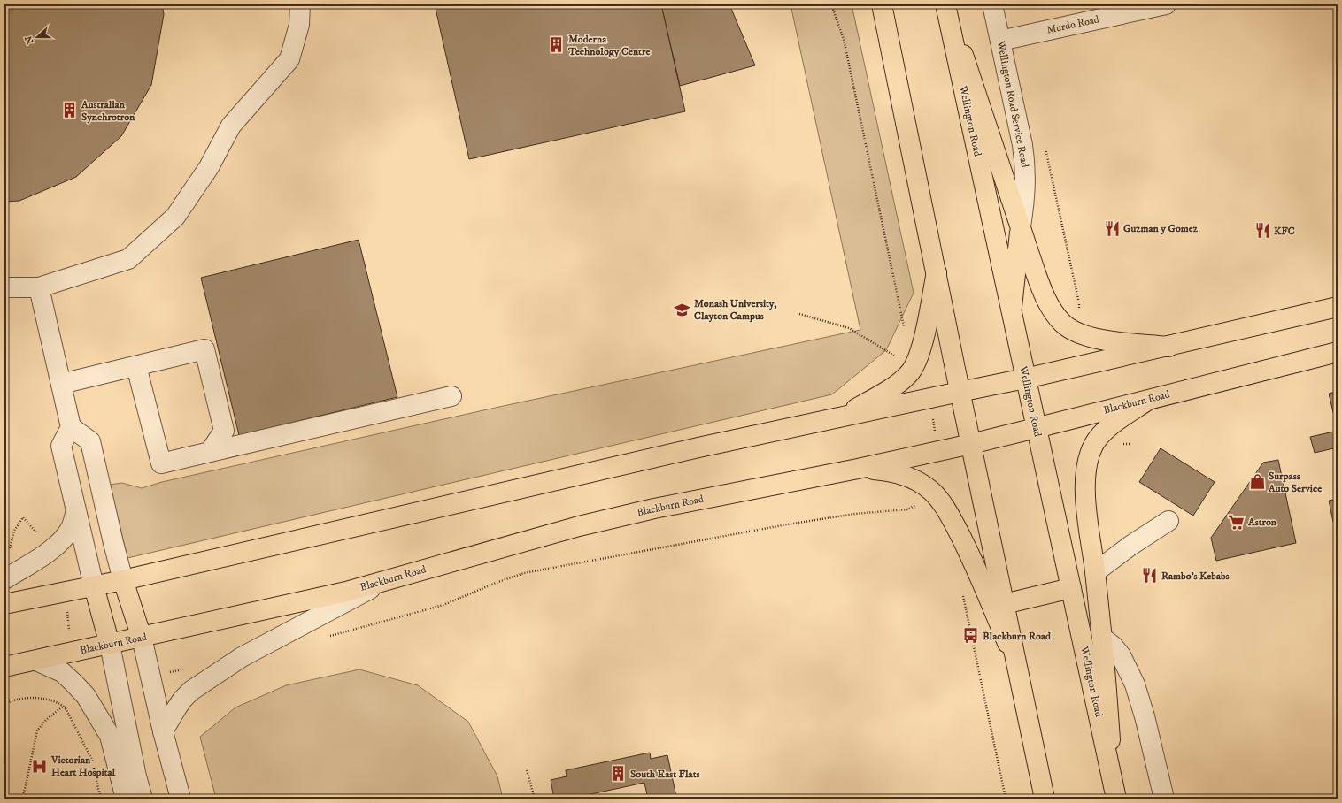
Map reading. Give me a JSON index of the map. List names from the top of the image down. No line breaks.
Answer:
{"streets":{"main road":["Wellington Road","Blackburn Road"],"street":["Murdo Road","Wellington Road Service Road"]},"crossings":[["Murdo Road","Wellington Road Service Road"],["Wellington Road","Blackburn Road"]],"places":{"building":["Moderna Technology Centre","Australian Synchrotron","South East Flats"],"restaurant":["Guzman y Gomez","KFC","Rambo's Kebabs"],"school or university":["Monash University, Clayton Campus"],"shop":["Surpass Auto Service"],"supermarket":["Astron"],"bus stop":["Blackburn Road"],"hospital":["Victorian Heart Hospital"]},"north":"left"}
